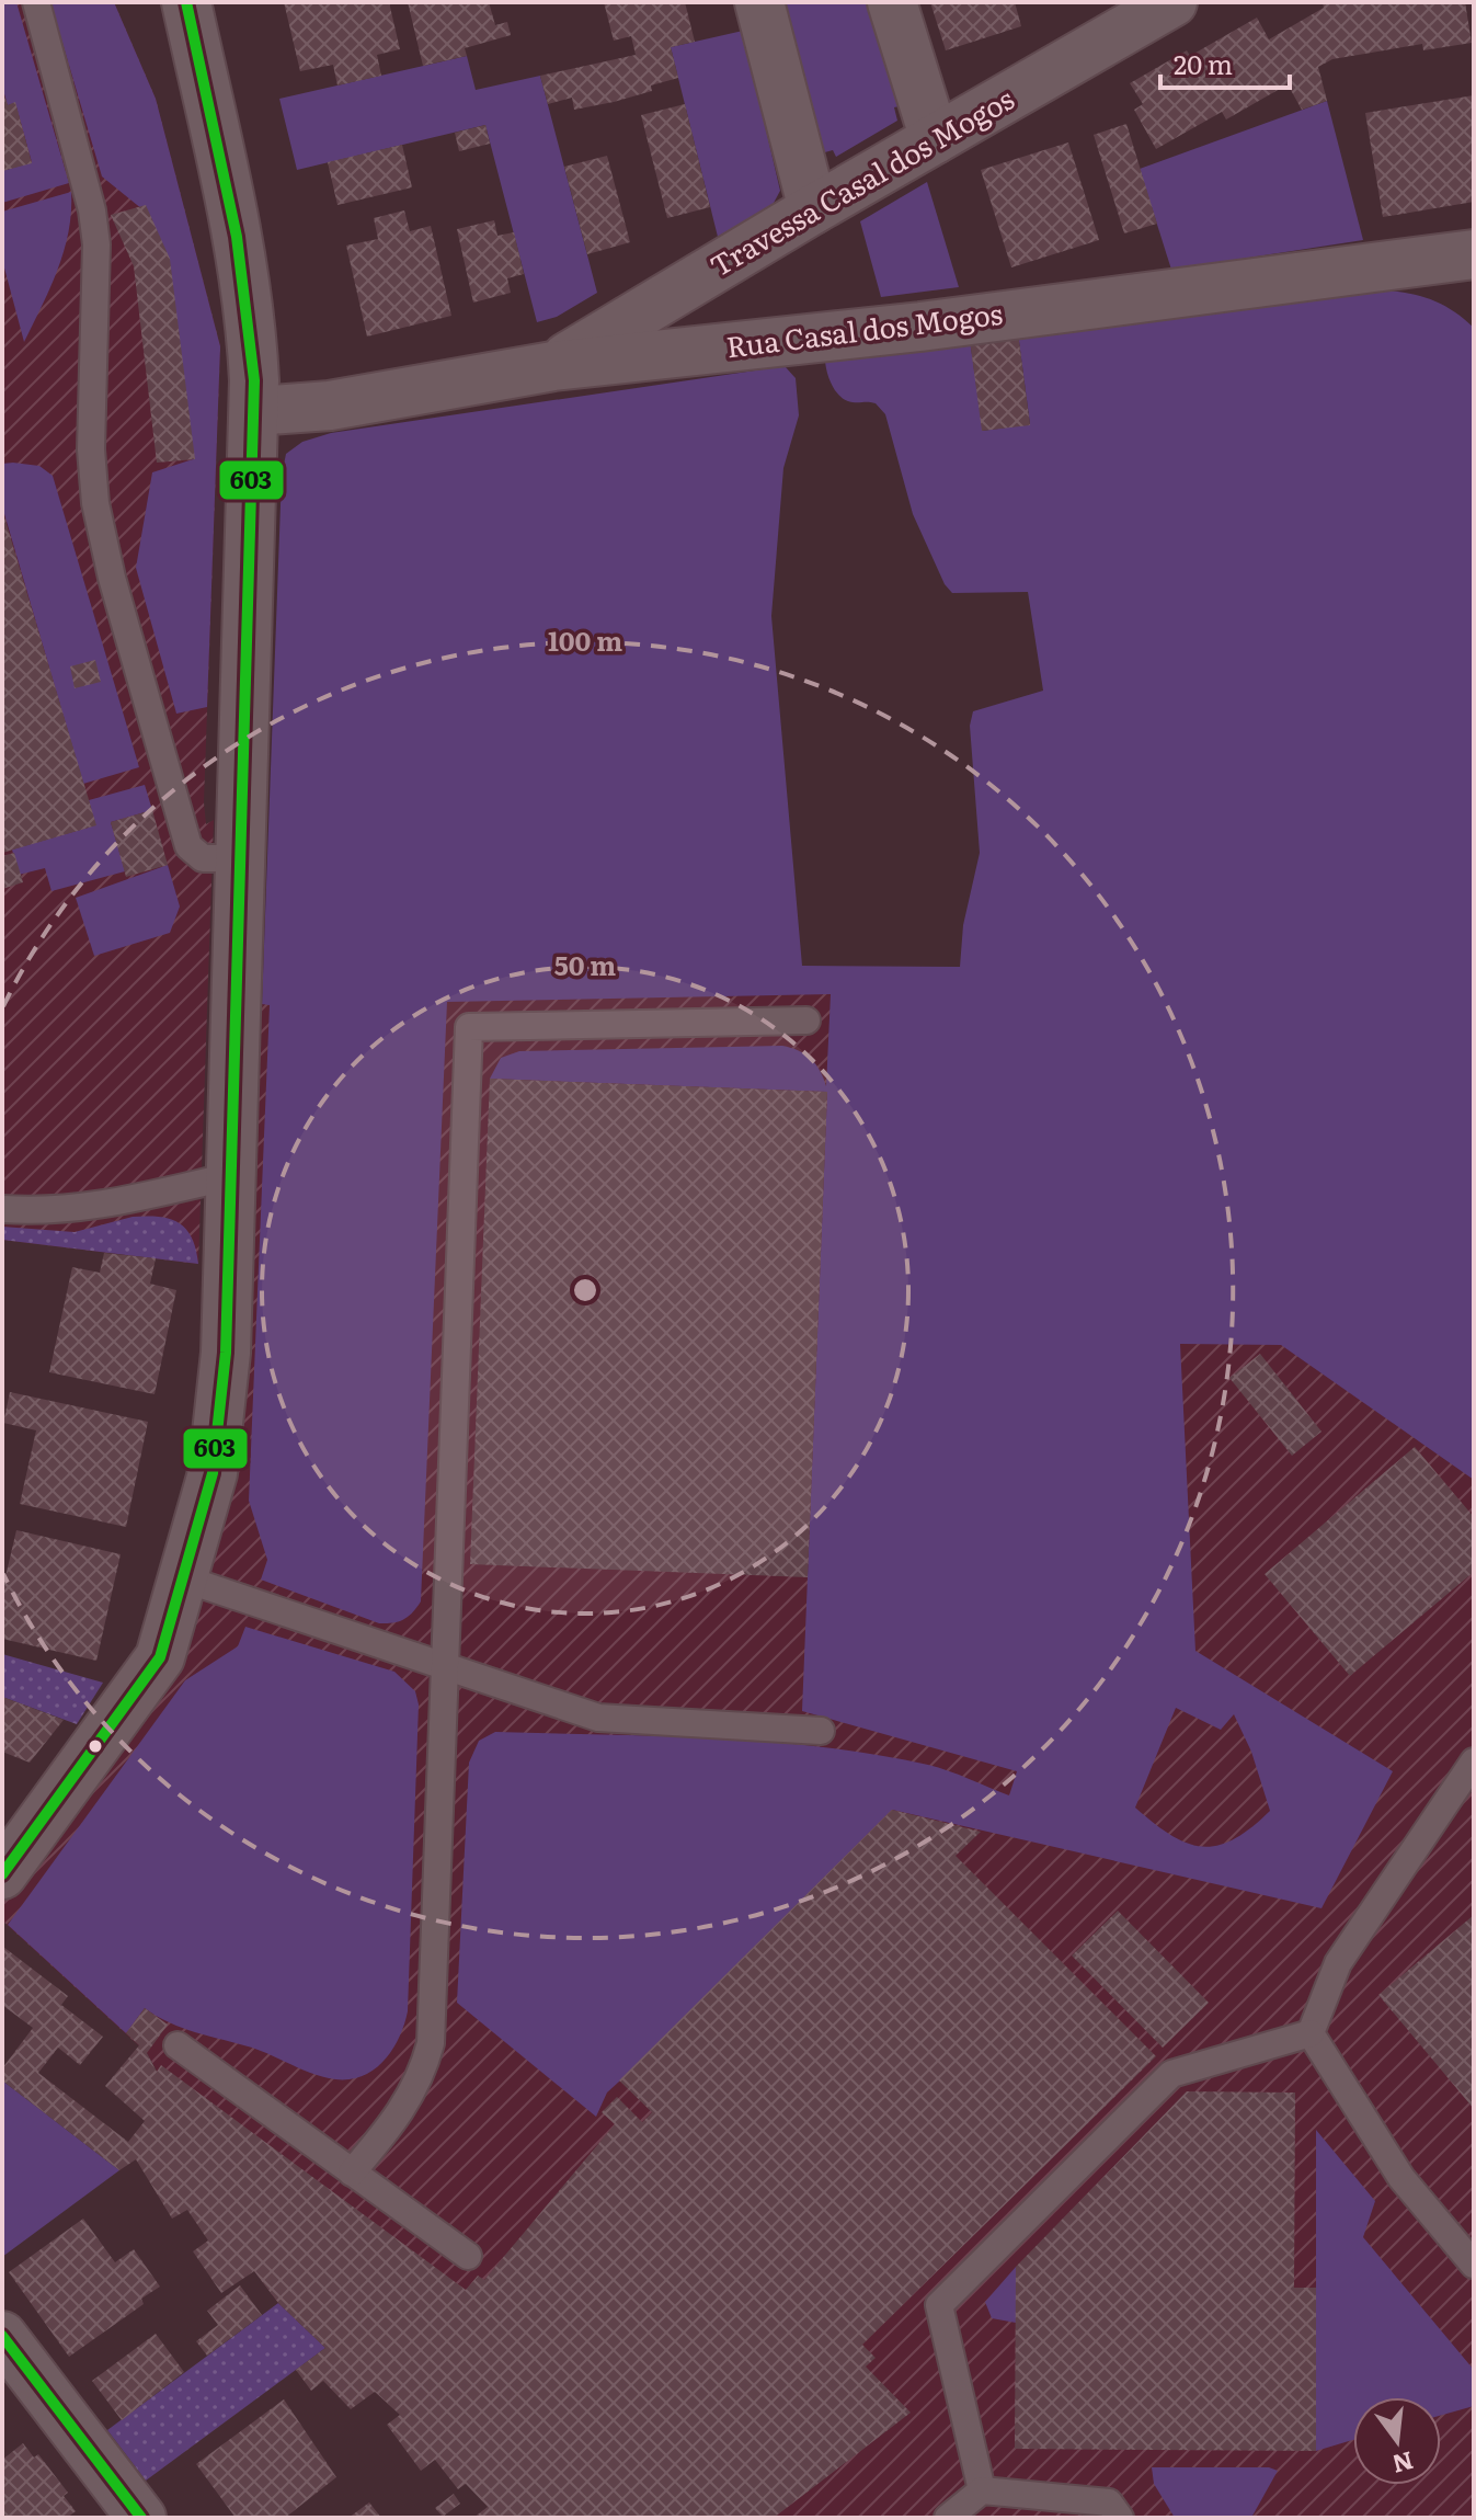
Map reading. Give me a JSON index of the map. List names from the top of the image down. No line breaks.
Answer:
{"streets":{"street":["Travessa Casal dos Mogos","Rua Casal dos Mogos"]},"crossings":[["Travessa Casal dos Mogos","Rua Casal dos Mogos"]],"lines":["transit line 603"],"scale_bar":"20 m","north":"bottom","rings":["100 m","50 m"]}
